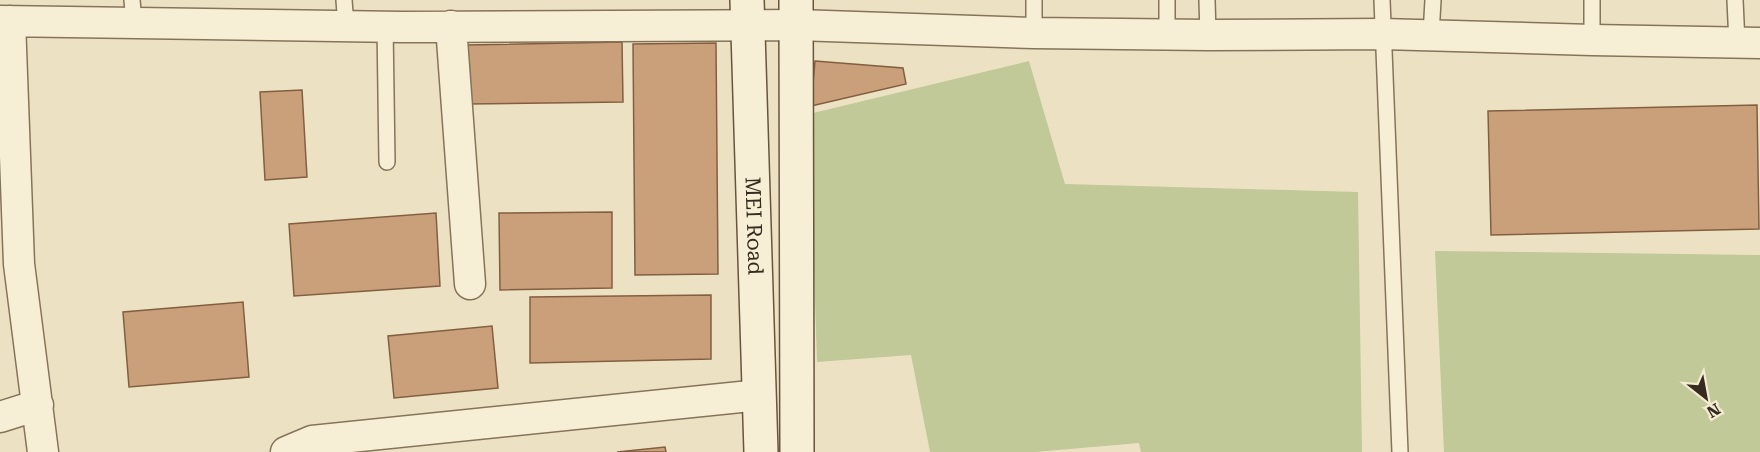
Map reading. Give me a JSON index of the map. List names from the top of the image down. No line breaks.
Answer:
{"streets":{"street":["MEI Road"]},"north":"bottom right"}
